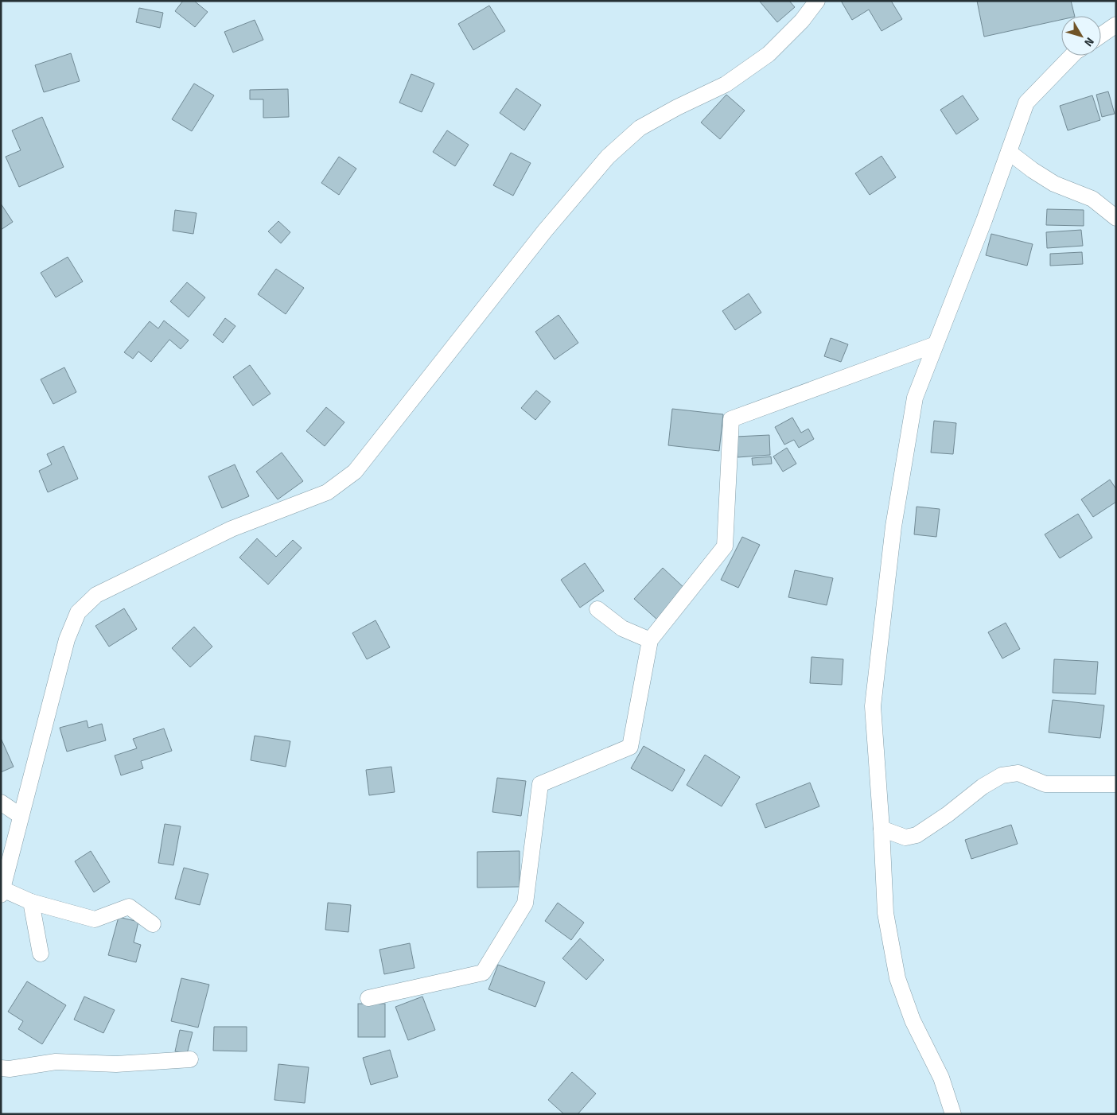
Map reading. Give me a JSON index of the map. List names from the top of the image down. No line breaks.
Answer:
{"north":"bottom right"}
